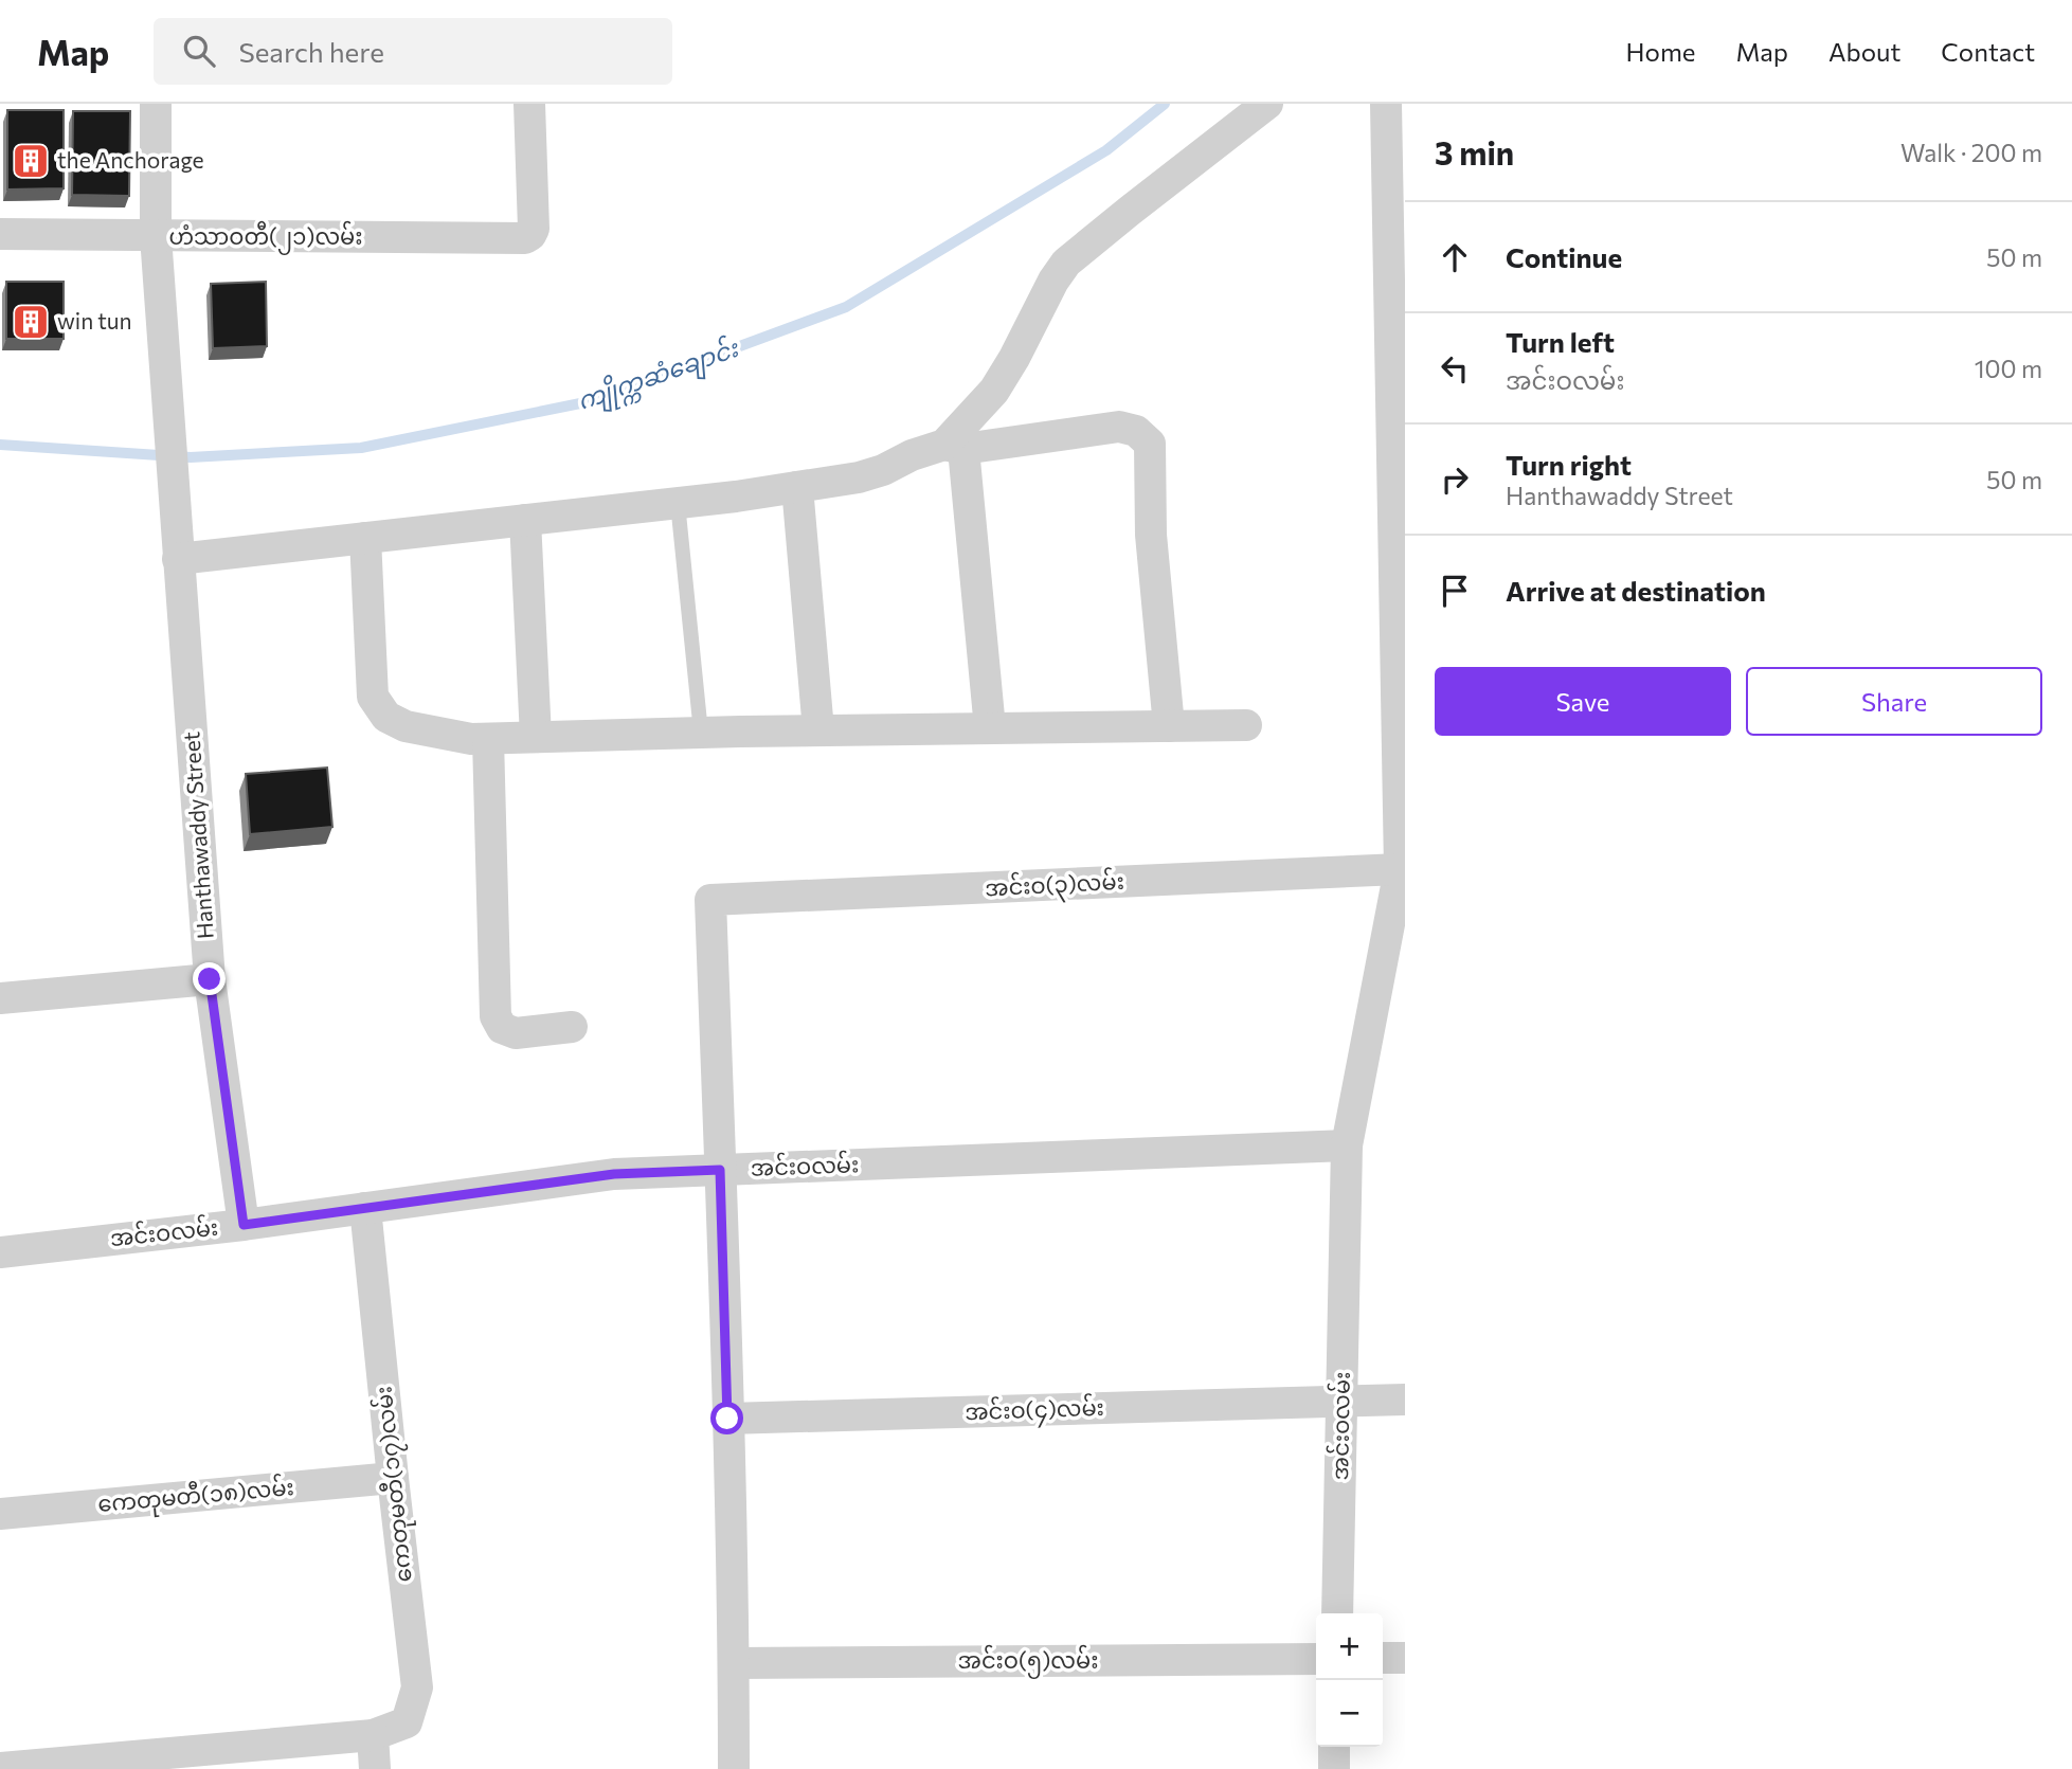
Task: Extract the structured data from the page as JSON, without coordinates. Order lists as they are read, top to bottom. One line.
{"streets":{"street":["ဟံသာဝတီ(၂၁)လမ်း","Hanthawaddy Street","အင်းဝ(၃)လမ်း","အင်းဝလမ်း","အင်းဝ(၄)လမ်း","ကေတုမတီ(၁၇)လမ်း","ကေတုမတီ(၁၈)လမ်း","အင်းဝ(၅)လမ်း"]},"crossings":[["ဟံသာဝတီ(၂၁)လမ်း","Hanthawaddy Street"],["Hanthawaddy Street","အင်းဝလမ်း"],["အင်းဝ(၃)လမ်း","အင်းဝလမ်း"],["အင်းဝလမ်း","အင်းဝ(၄)လမ်း"],["အင်းဝလမ်း","ကေတုမတီ(၁၇)လမ်း"],["ကေတုမတီ(၁၇)လမ်း","ကေတုမတီ(၁၈)လမ်း"]],"water":["ကျိုက္ကဆံချောင်း"],"places":{"building":["the Anchorage","win tun"]},"page":{"header":"Map","search":"Search here","nav":["Home","Map","About","Contact"],"heading":["3 min","Walk · 200 m"],"list":[["Continue","50 m"],["Turn left","အင်းဝလမ်း","100 m"],["Turn right","Hanthawaddy Street","50 m"],"Arrive at destination"],"buttons":["Save","Share"],"map_buttons":["+","−"]}}
